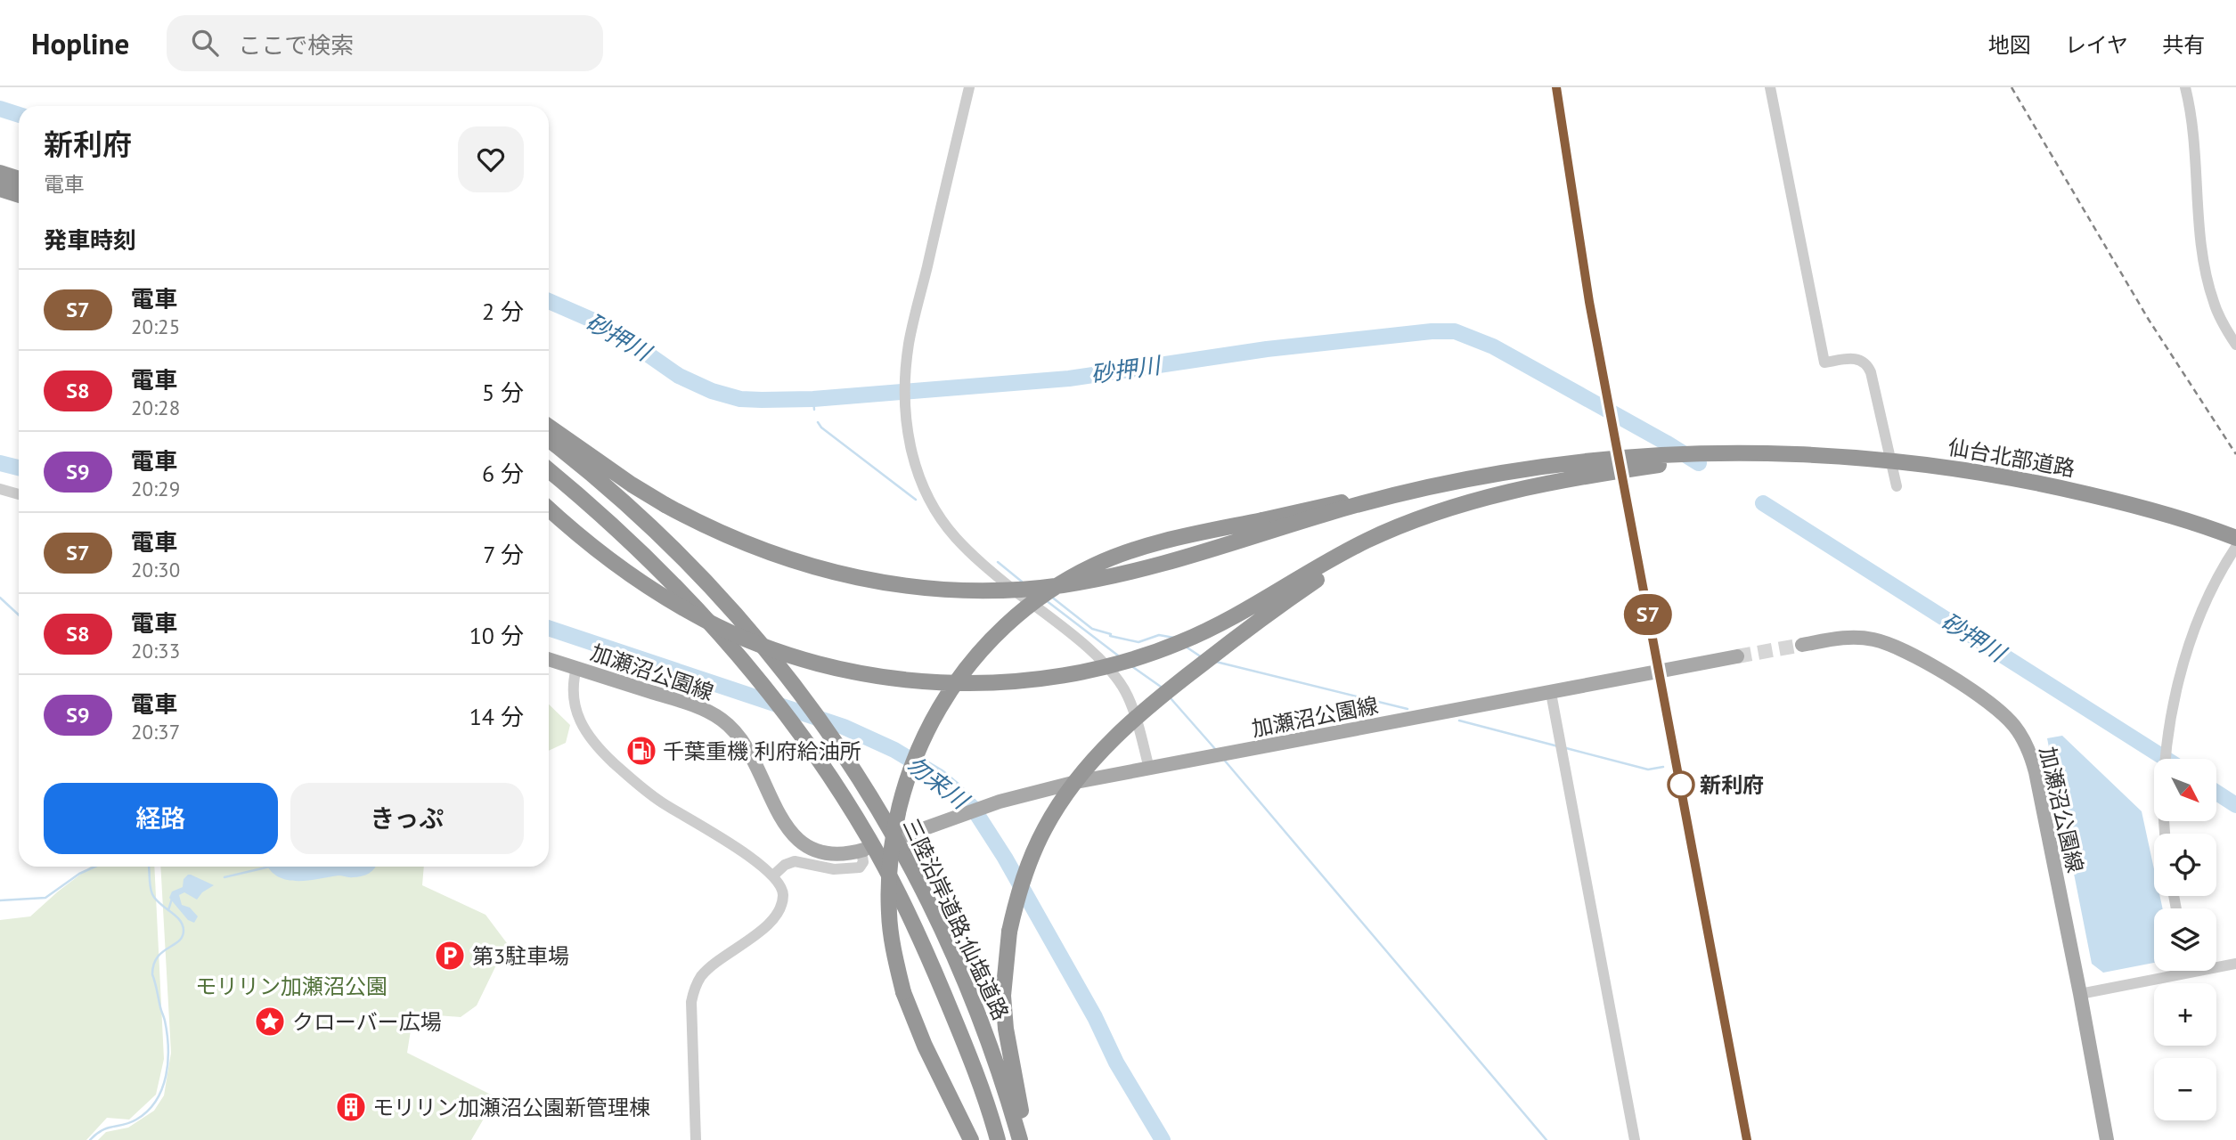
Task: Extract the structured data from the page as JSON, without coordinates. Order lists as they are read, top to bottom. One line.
{"streets":{"highway":["仙台北部道路","三陸沿岸道路;仙塩道路"],"main road":["加瀬沼公園線"]},"crossings":[["加瀬沼公園線","三陸沿岸道路;仙塩道路"]],"water":["砂押川","勿来川"],"parks":["モリリン加瀬沼公園"],"places":{"fuel station":["千葉重機 利府給油所"],"other":["新利府"],"parking":["第3駐車場"],"place":["クローバー広場"],"building":["モリリン加瀬沼公園新管理棟"]},"north":"bottom right","page":{"header":"Hopline","search":"ここで検索","nav":["地図","レイヤ","共有"],"on_map":"S7","heading":[["新利府","電車"],"発車時刻"],"list":[{"mark":"S7","name":"電車","note":"20:25","value":"2 分"},{"mark":"S8","name":"電車","note":"20:28","value":"5 分"},{"mark":"S9","name":"電車","note":"20:29","value":"6 分"},{"mark":"S7","name":"電車","note":"20:30","value":"7 分"},{"mark":"S8","name":"電車","note":"20:33","value":"10 分"},{"mark":"S9","name":"電車","note":"20:37","value":"14 分"}],"map_buttons":["+","−"],"buttons":["経路","きっぷ"]}}
